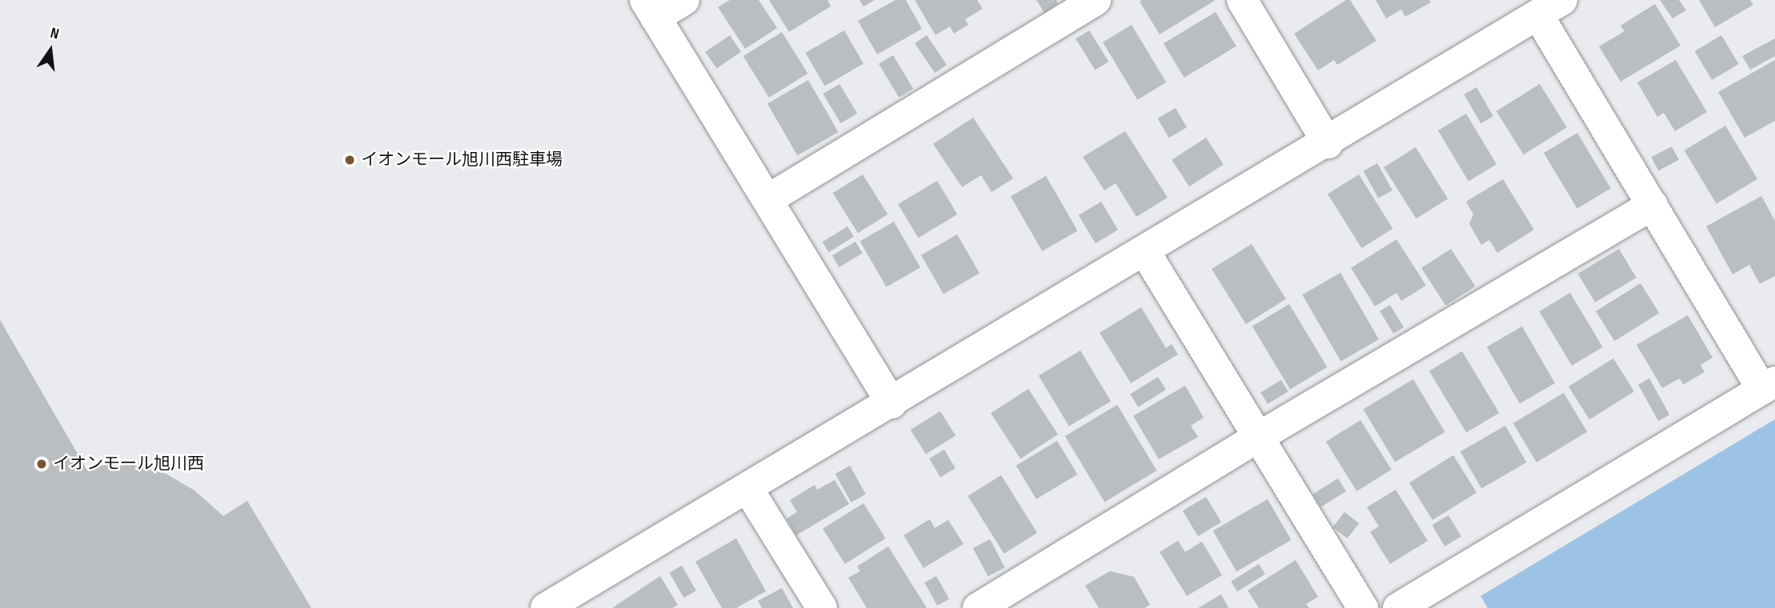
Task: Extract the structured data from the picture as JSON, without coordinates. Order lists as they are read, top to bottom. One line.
{"places":["イオンモール旭川西駐車場","イオンモール旭川西"],"north":"top"}
